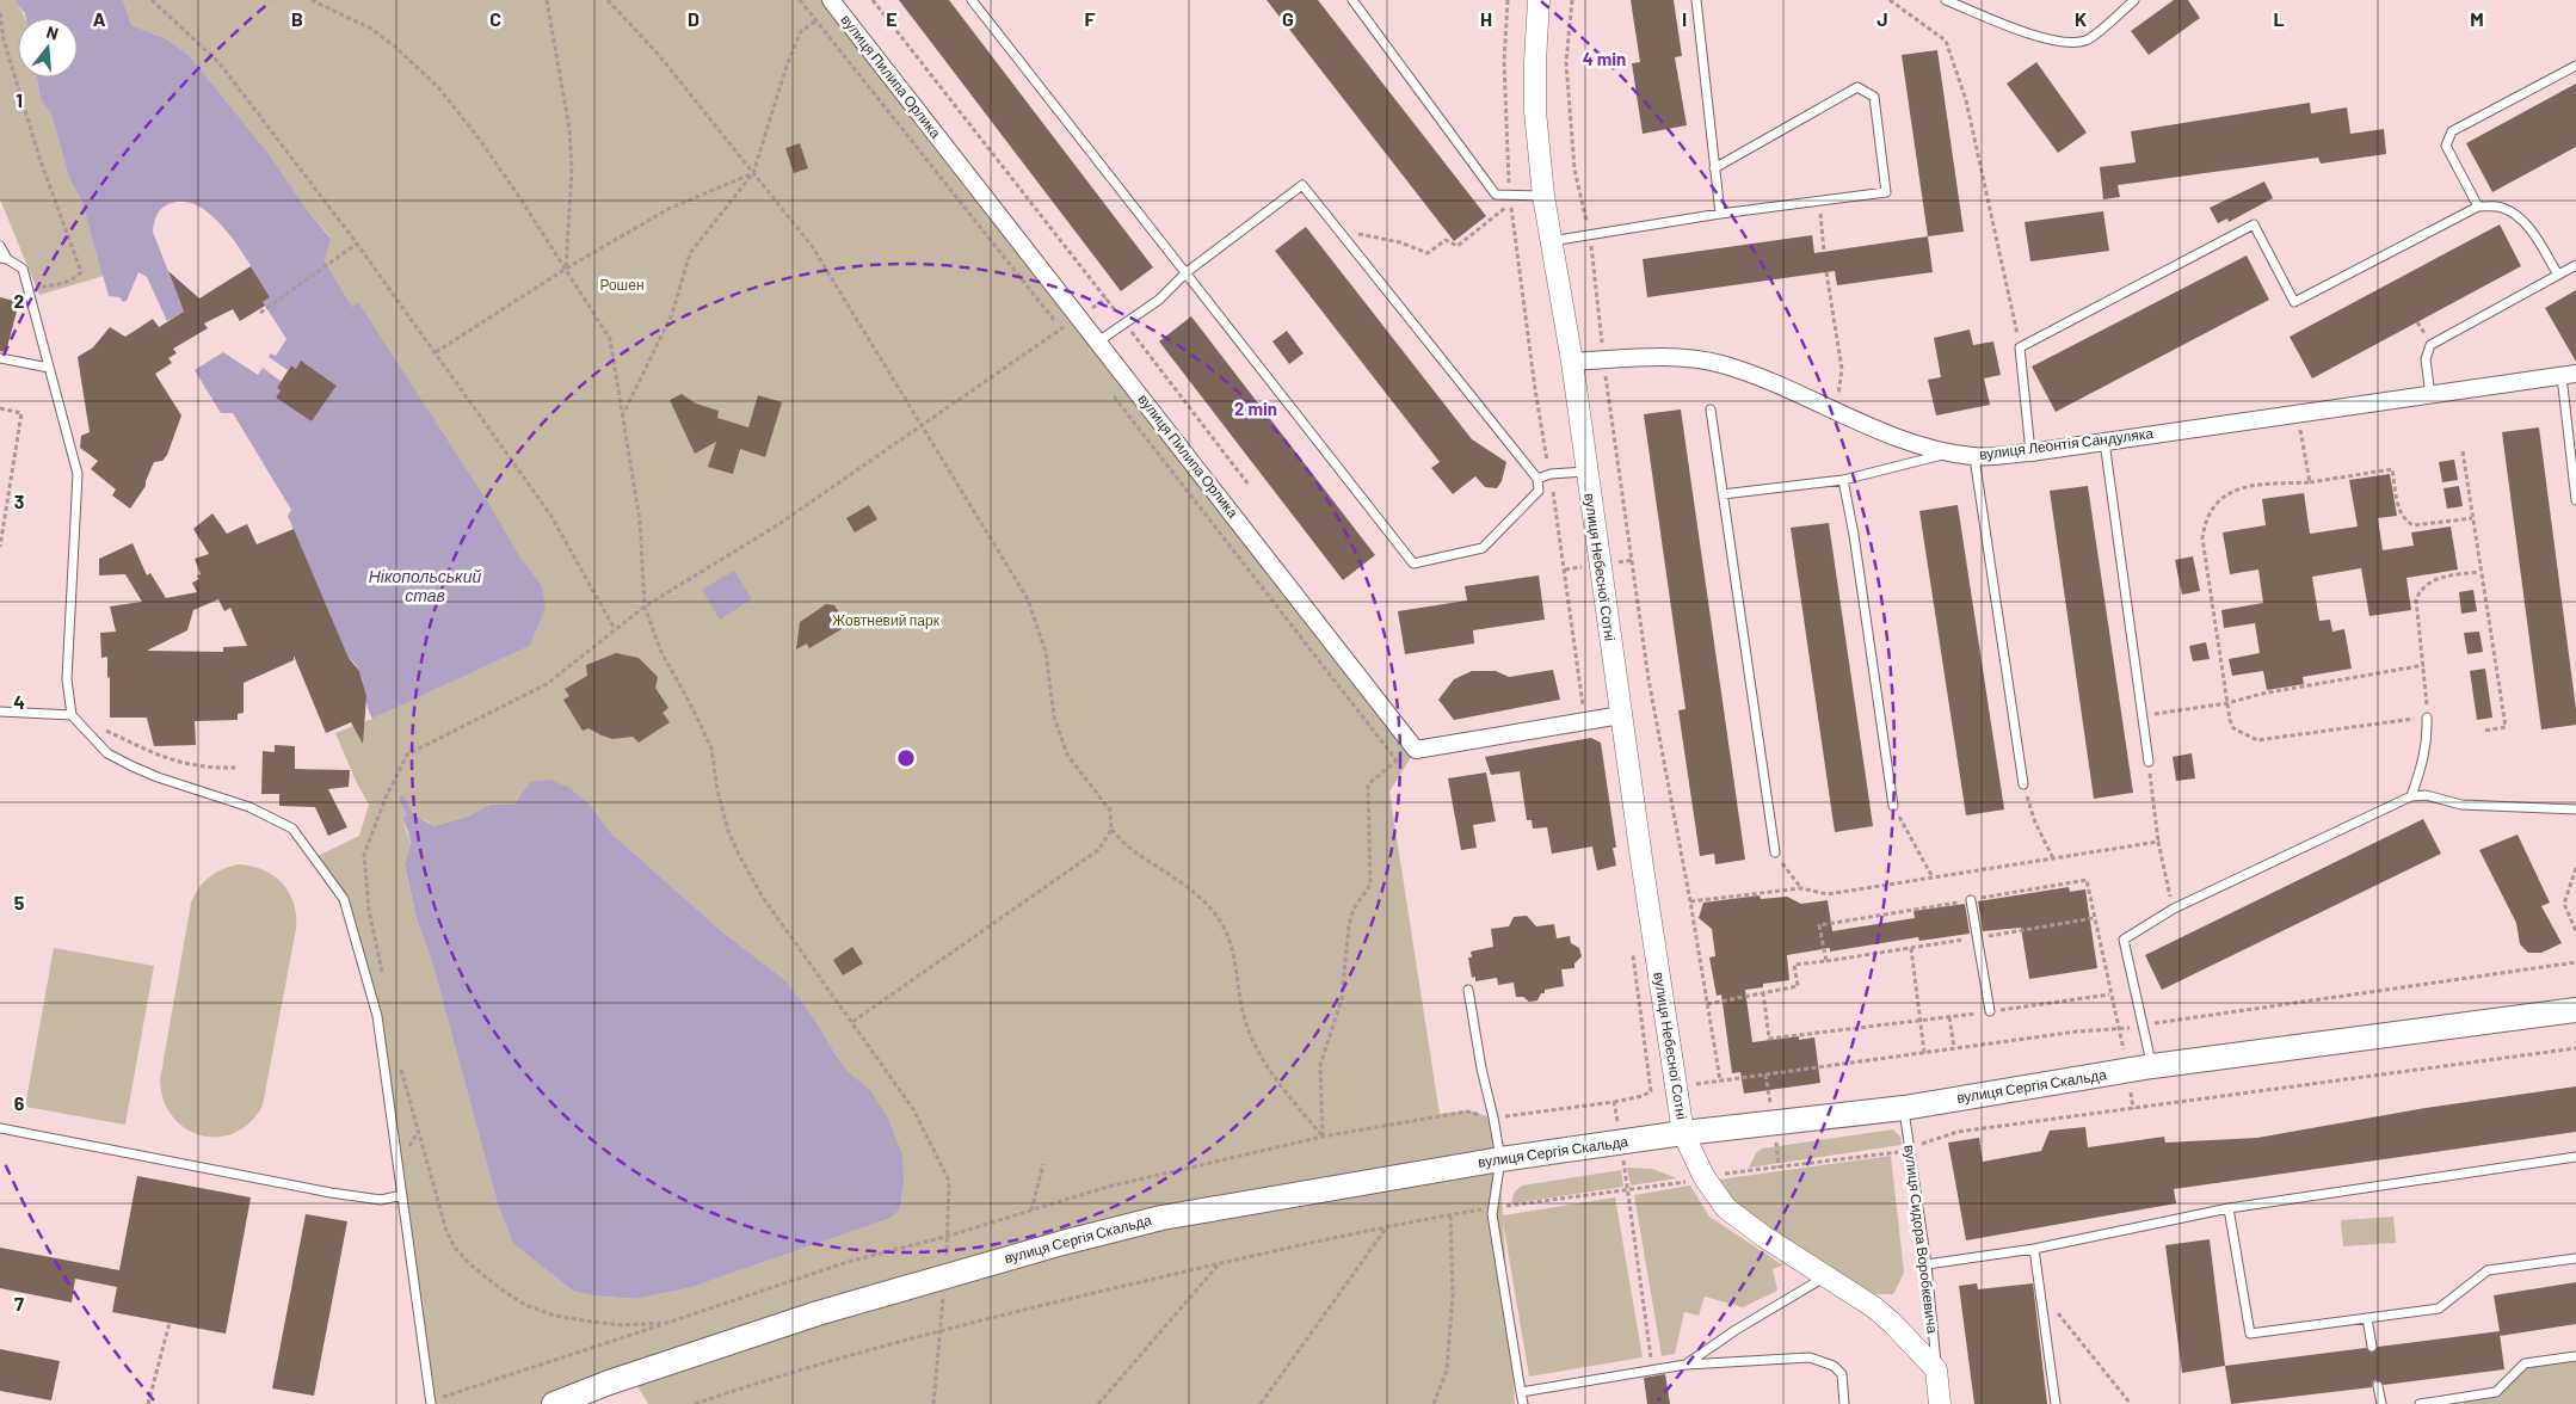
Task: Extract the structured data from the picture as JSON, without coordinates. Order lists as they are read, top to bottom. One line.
{"streets":{"main road":["вулиця Сергія Скальда"],"street":["вулиця Пилипа Орлика","вулиця Леонтія Сандуляка","вулиця Небесної Сотні","вулиця Сидора Воробкевича"]},"crossings":[["вулиця Леонтія Сандуляка","вулиця Небесної Сотні"],["вулиця Небесної Сотні","вулиця Сергія Скальда"],["вулиця Небесної Сотні","вулиця Сидора Воробкевича"],["вулиця Сергія Скальда","вулиця Сидора Воробкевича"]],"water":["Нікопольський став"],"parks":["Рошен","Жовтневий парк"],"north":"top","grid":{"columns":["A","B","C","D","E","F","G","H","I","J","K","L","M"],"rows":["1","2","3","4","5","6","7"]},"rings":["4 min","2 min"]}
